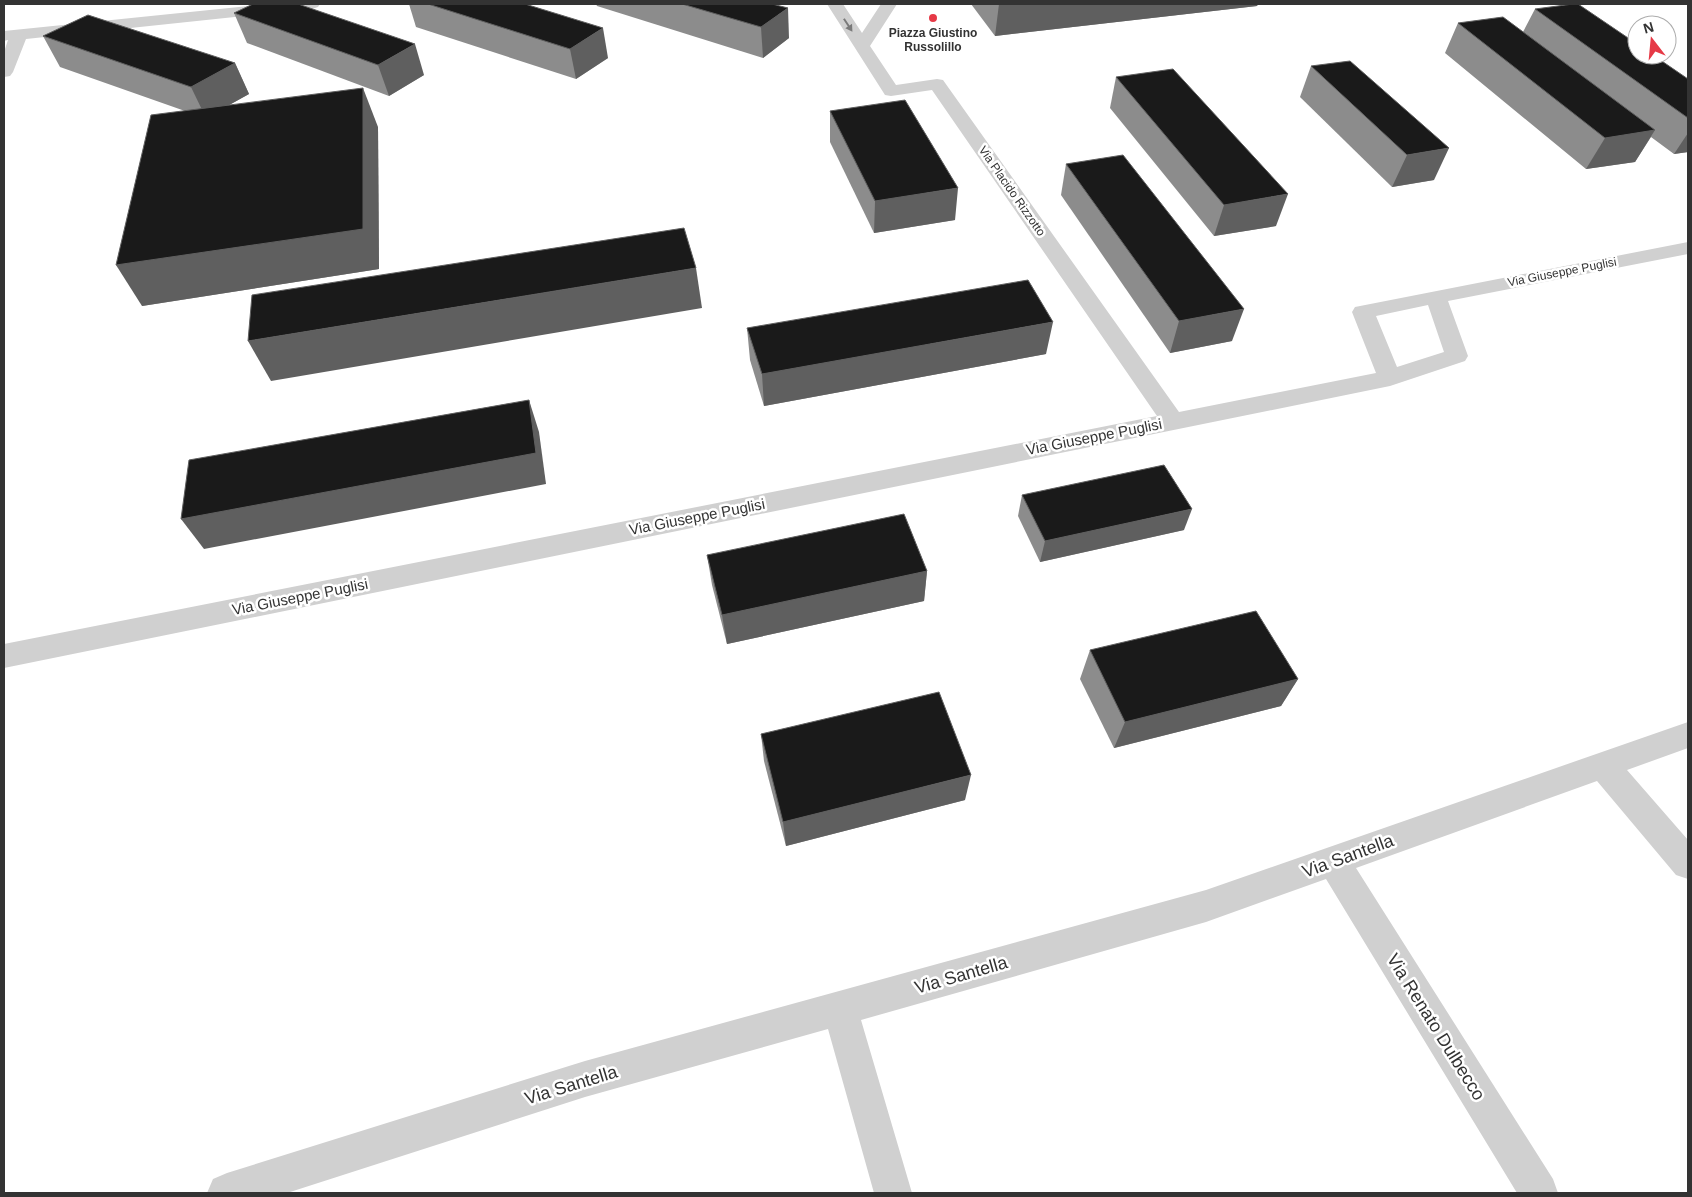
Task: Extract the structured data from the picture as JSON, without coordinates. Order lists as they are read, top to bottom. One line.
{"streets":{"street":["Via Placido Rizzotto","Via Giuseppe Puglisi","Via Santella","Via Renato Dulbecco"]},"crossings":[["Via Placido Rizzotto","Via Giuseppe Puglisi"],["Via Santella","Via Renato Dulbecco"]],"places":["Piazza Giustino Russolillo"],"north":"top"}
